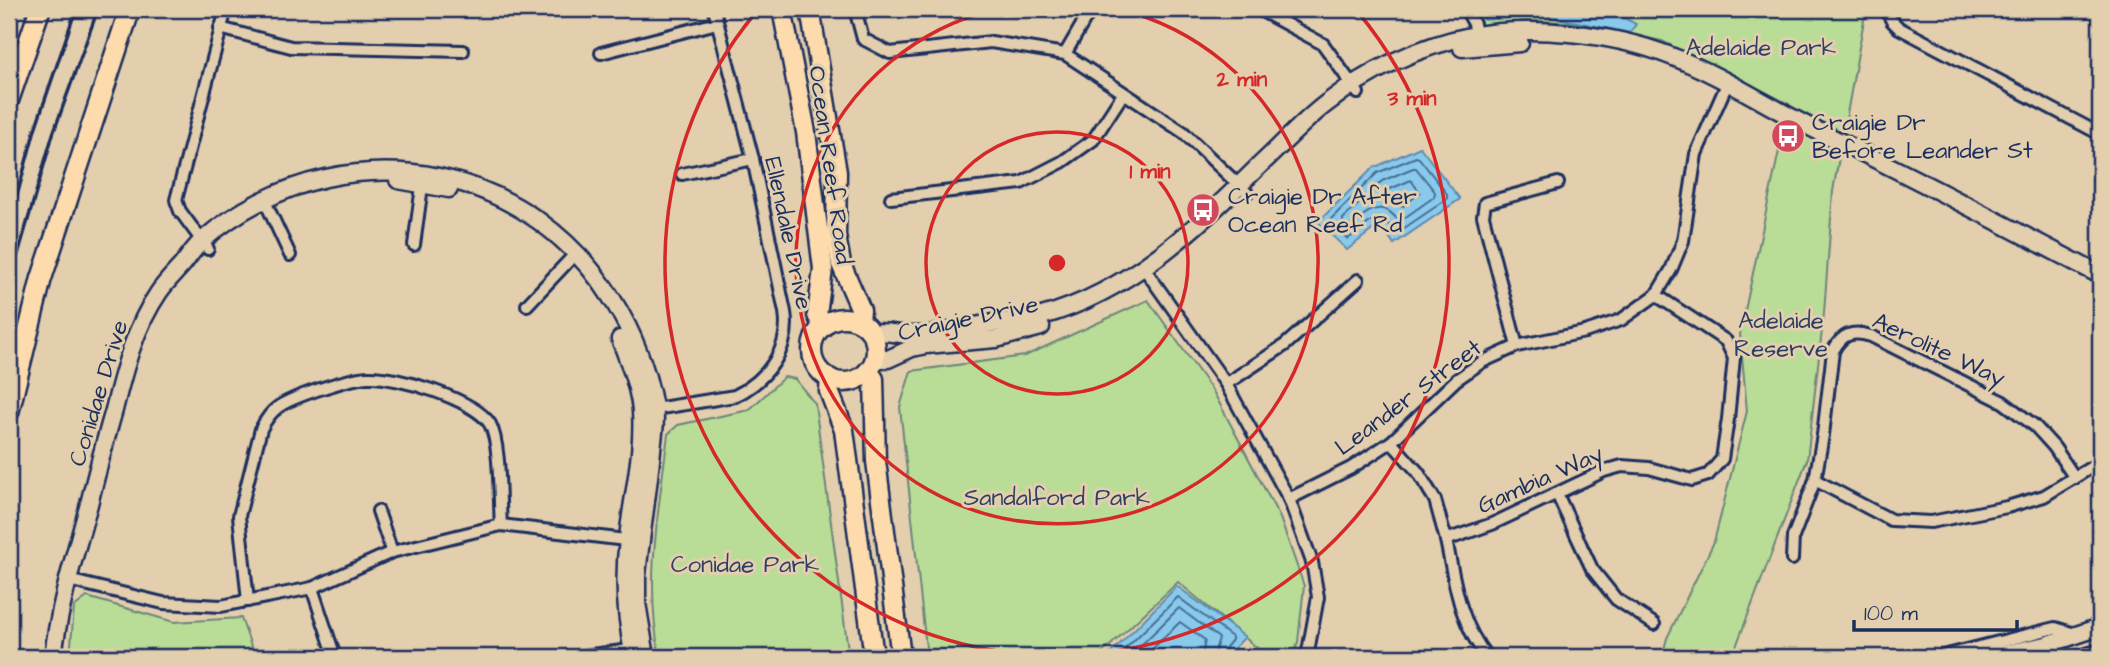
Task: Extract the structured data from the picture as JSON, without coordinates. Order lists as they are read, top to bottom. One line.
{"streets":{"main road":["Ocean Reef Road","Craigie Drive","Conidae Drive"],"street":["Ellendale Drive","Aerolite Way","Leander Street","Gambia Way"]},"crossings":[["Ocean Reef Road","Craigie Drive"],["Ellendale Drive","Conidae Drive"],["Craigie Drive","Leander Street"],["Leander Street","Gambia Way"]],"parks":["Adelaide Park","Adelaide Reserve","Sandalford Park","Conidae Park"],"places":{"bus stop":["Craigie Dr Before Leander St","Craigie Dr After Ocean Reef Rd"]},"scale_bar":"100 m","rings":["2 min","3 min","1 min"]}
